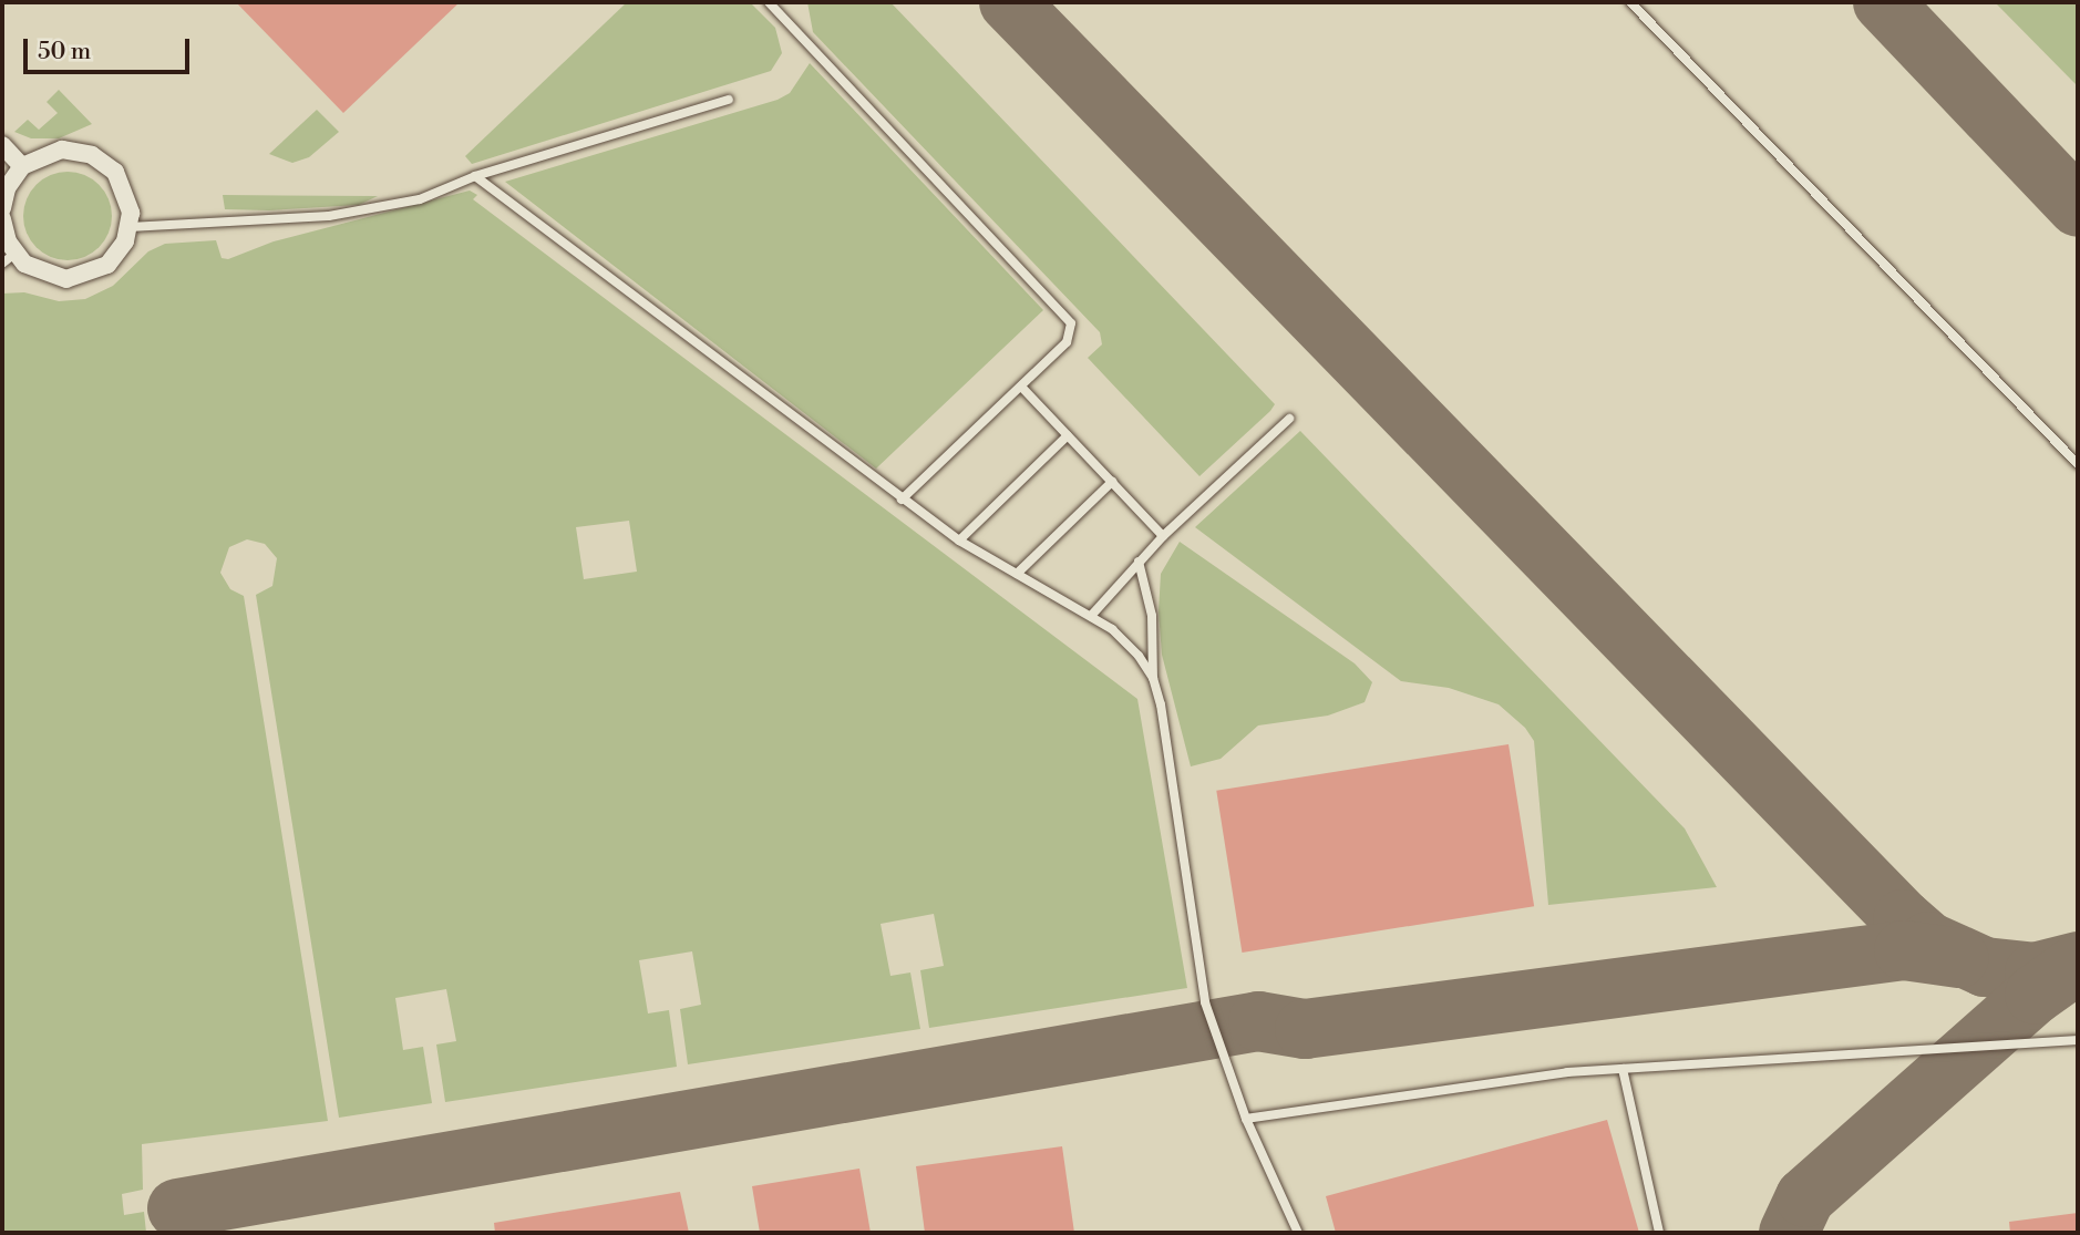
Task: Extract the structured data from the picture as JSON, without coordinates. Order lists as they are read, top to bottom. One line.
{"scale_bar":"50 m"}
